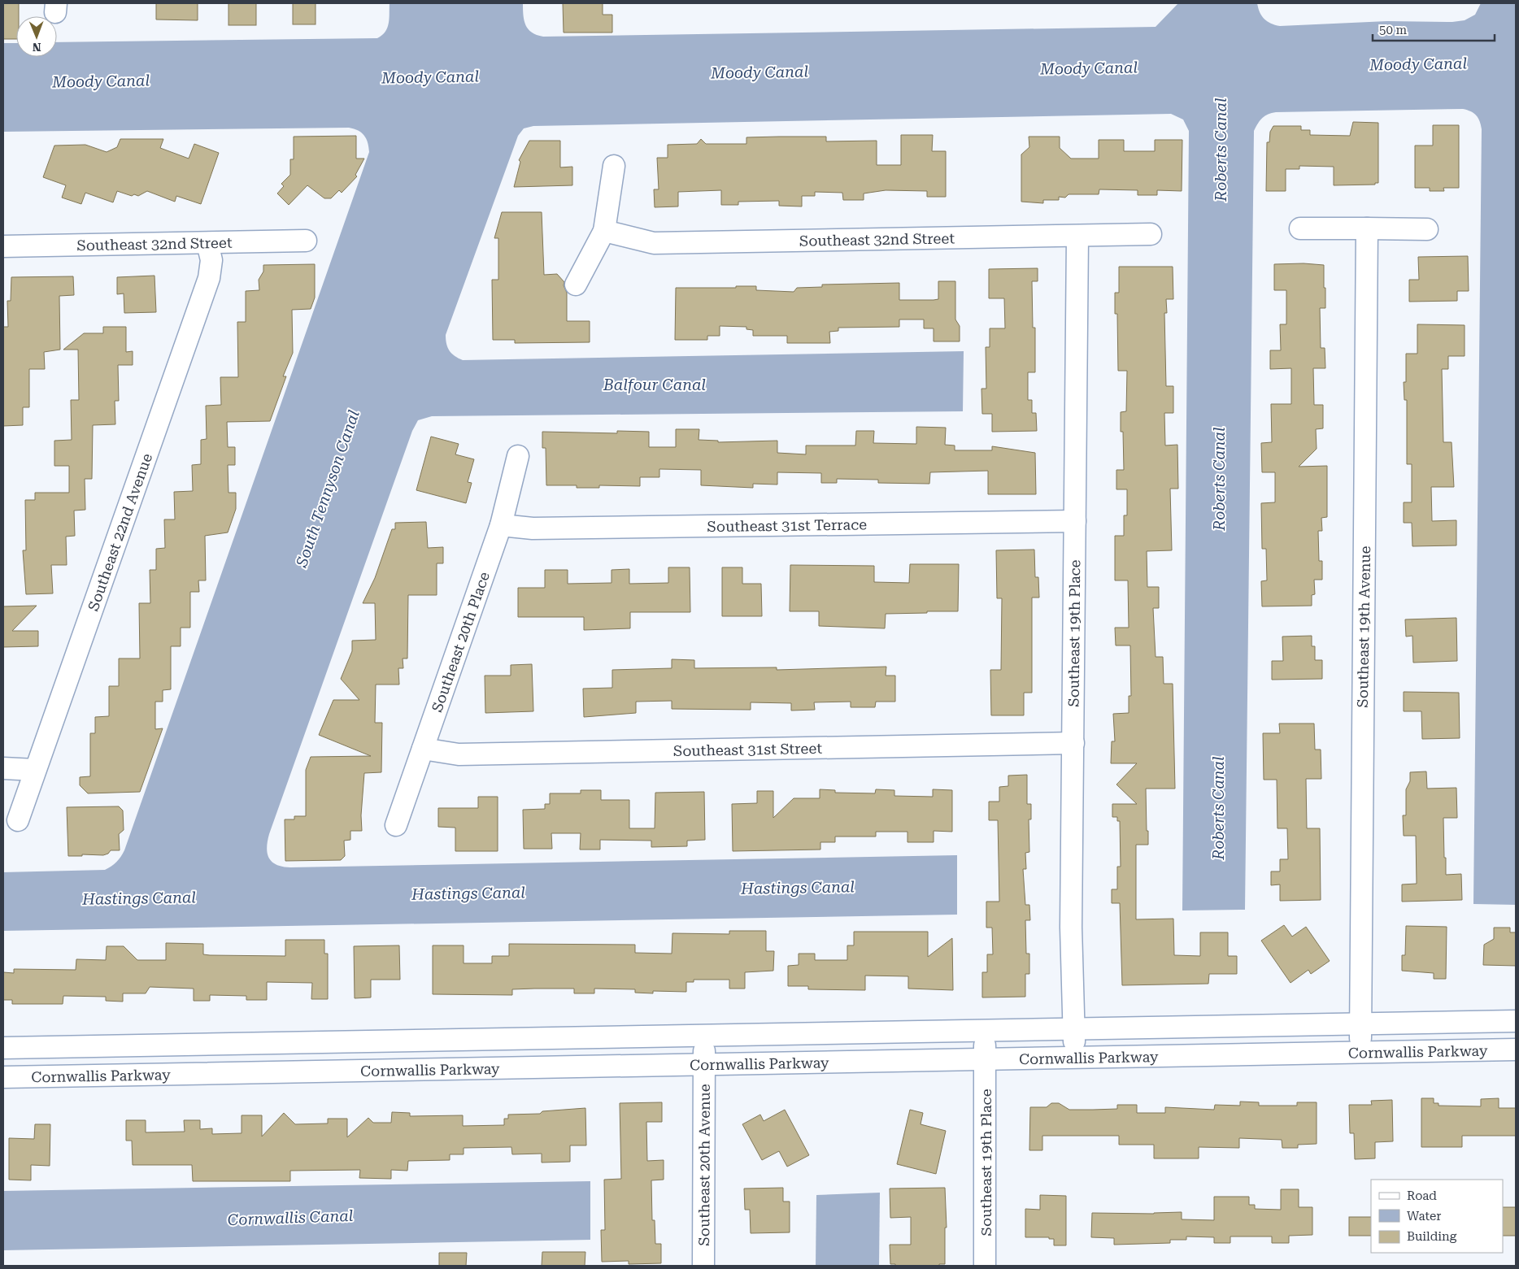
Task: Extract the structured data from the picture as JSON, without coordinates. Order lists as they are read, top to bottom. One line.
{"streets":{"street":["Southeast 32nd Street","Southeast 31st Terrace","Southeast 22nd Avenue","Southeast 19th Avenue","Southeast 19th Place","Southeast 20th Place","Southeast 31st Street","Cornwallis Parkway","Southeast 20th Avenue"]},"crossings":[["Southeast 32nd Street","Southeast 22nd Avenue"],["Southeast 32nd Street","Southeast 19th Place"],["Southeast 31st Terrace","Southeast 19th Place"],["Southeast 31st Terrace","Southeast 20th Place"],["Southeast 19th Avenue","Cornwallis Parkway"],["Southeast 19th Place","Southeast 31st Street"],["Southeast 19th Place","Cornwallis Parkway"],["Southeast 20th Place","Southeast 31st Street"],["Cornwallis Parkway","Southeast 20th Avenue"]],"water":["Moody Canal","Roberts Canal","Balfour Canal","South Tennyson Canal","Hastings Canal","Cornwallis Canal"],"legend":["Road","Water","Building"],"scale_bar":"50 m","north":"bottom"}
